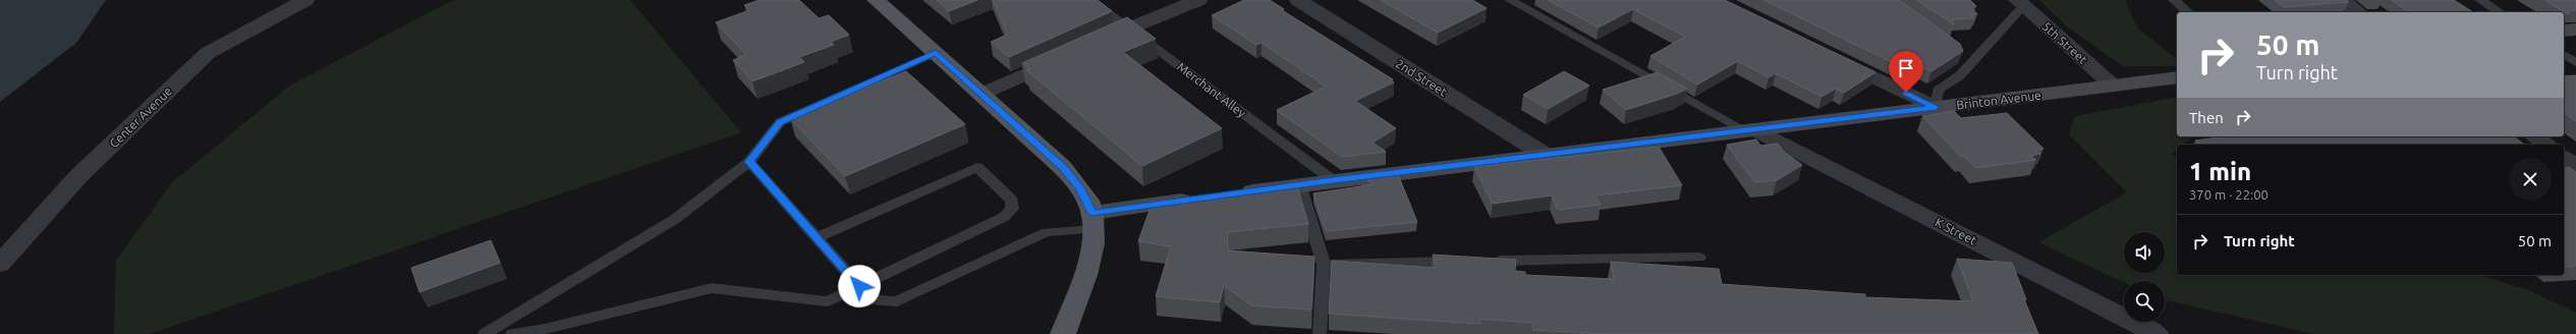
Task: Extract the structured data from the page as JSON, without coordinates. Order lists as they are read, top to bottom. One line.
{"streets":{"street":["5th Street","2nd Street","Brinton Avenue","Center Avenue","K Street"],"lane":["Merchant Alley"]},"crossings":[["5th Street","Brinton Avenue"],["2nd Street","Brinton Avenue"],["Merchant Alley","Brinton Avenue"],["Brinton Avenue","K Street"]],"page":{"turn":["50 m","Turn right"],"then":"Then","heading":["1 min","370 m · 22:00"],"list":[{"name":"Turn right","value":"50 m"}]}}
